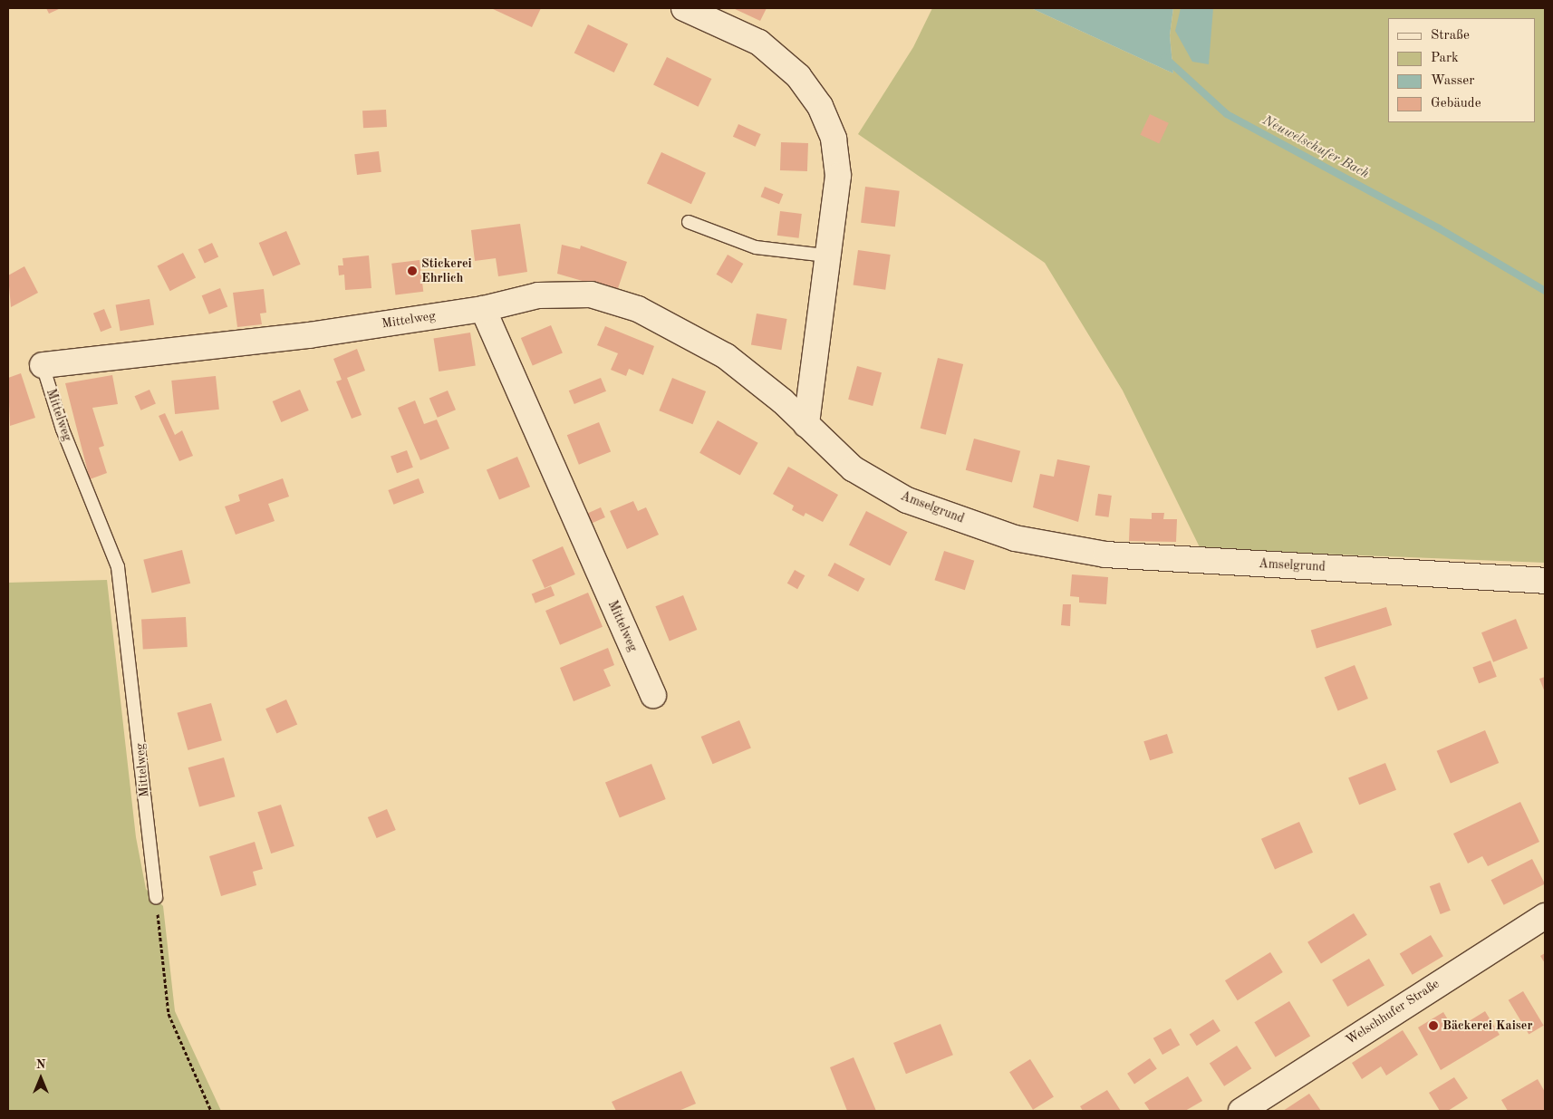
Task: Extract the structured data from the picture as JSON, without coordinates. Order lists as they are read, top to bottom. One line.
{"streets":{"street":["Mittelweg","Amselgrund","Welschhufer Straße"]},"crossings":[["Mittelweg","Amselgrund"]],"water":["Neuwelschufer Bach"],"places":["Stickerei Ehrlich","Bäckerei Kaiser"],"legend":["Straße","Park","Wasser","Gebäude"],"north":"top"}
